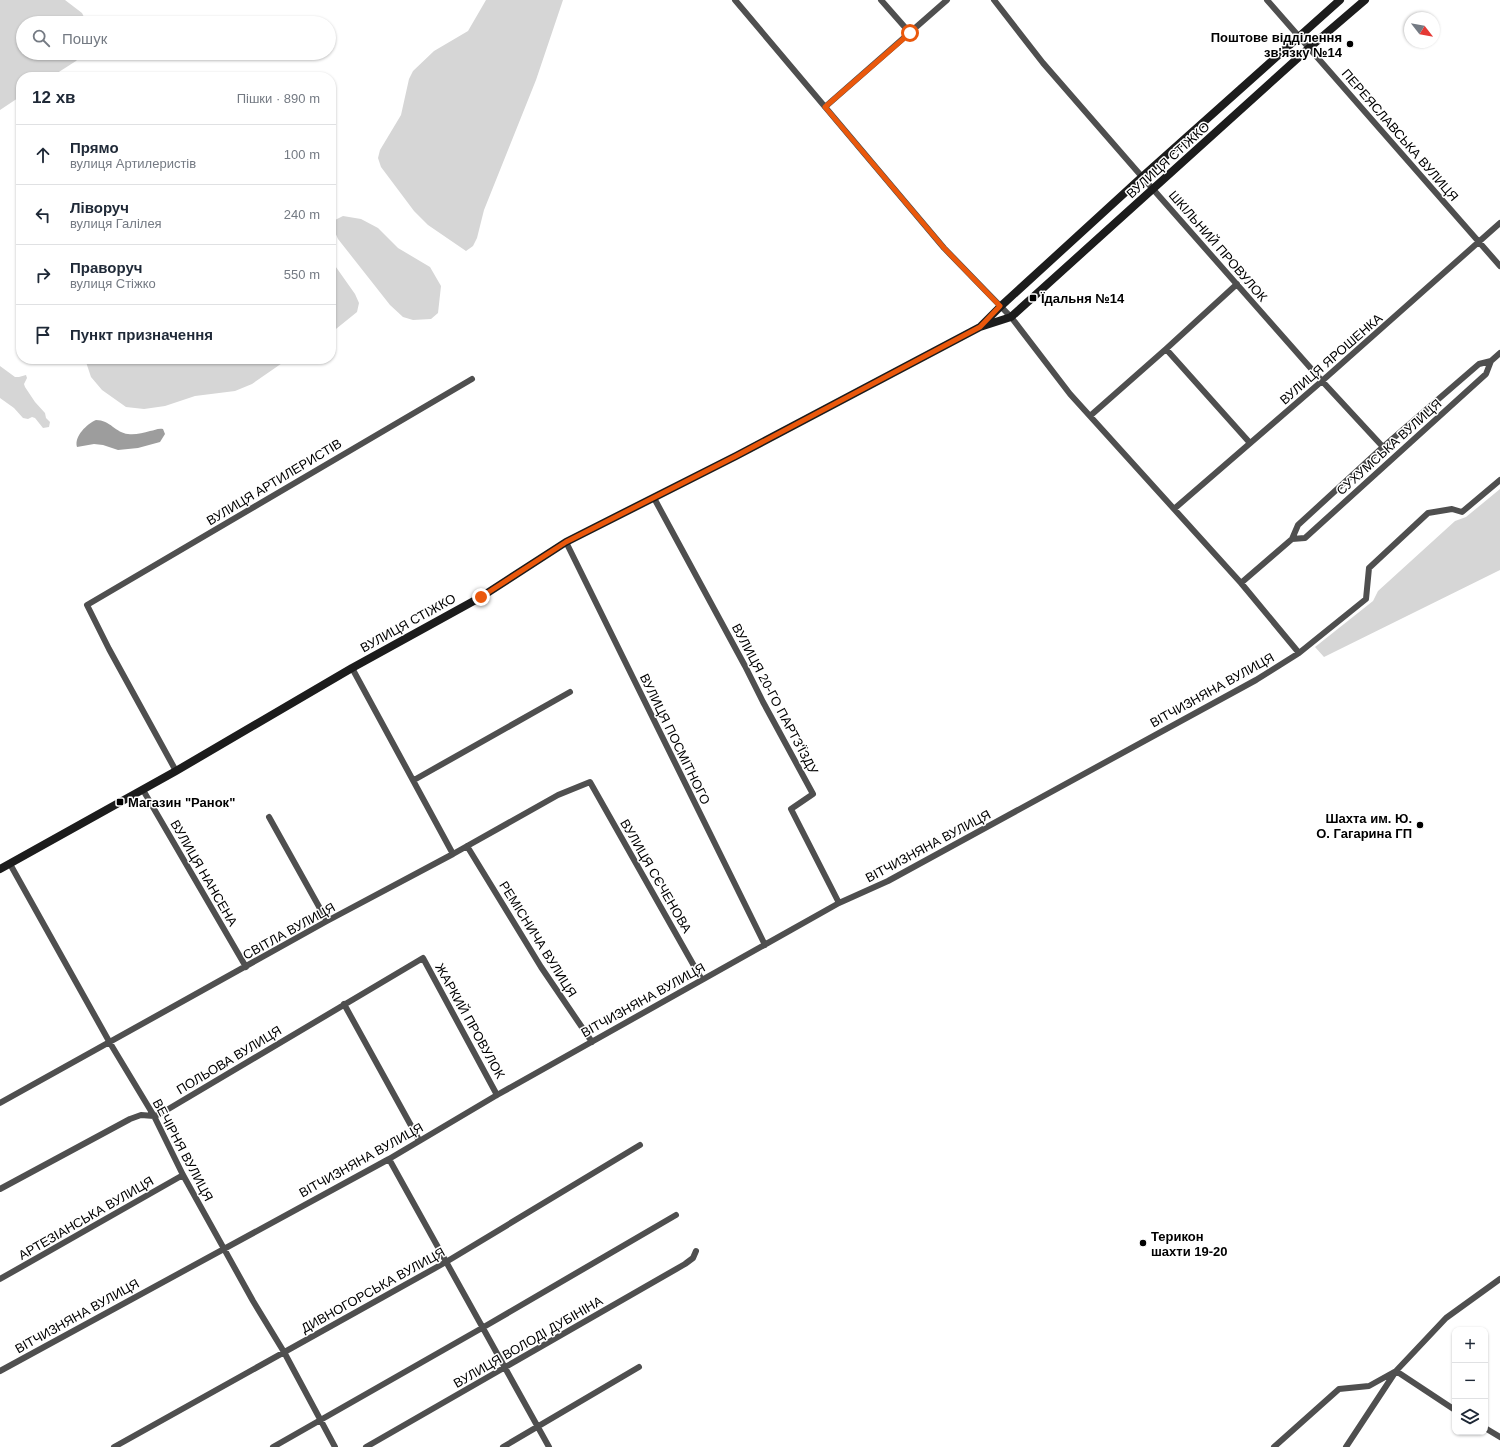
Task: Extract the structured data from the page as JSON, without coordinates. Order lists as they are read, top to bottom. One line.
{"streets":{"street":["ПЕРЕЯСЛАВСЬКА ВУЛИЦЯ","ВУЛИЦЯ СТІЖКО","ШКІЛЬНИЙ ПРОВУЛОК","ВУЛИЦЯ ЯРОШЕНКА","СУХУМСЬКА ВУЛИЦЯ","ВУЛИЦЯ АРТИЛЕРИСТІВ","ВІТЧИЗНЯНА ВУЛИЦЯ","ВУЛИЦЯ 20-ГО ПАРТЗ'ЇЗДУ","ВУЛИЦЯ ПОСМІТНОГО","ВУЛИЦЯ НАНСЕНА","ВУЛИЦЯ СЄЧЕНОВА","СВІТЛА ВУЛИЦЯ","РЕМІСНИЧА ВУЛИЦЯ","ЖАРКИЙ ПРОВУЛОК","ПОЛЬОВА ВУЛИЦЯ","ВЕЧІРНЯ ВУЛИЦЯ","АРТЕЗІАНСЬКА ВУЛИЦЯ","ДИВНОГОРСЬКА ВУЛИЦЯ","ВУЛИЦЯ ВОЛОДІ ДУБІНІНА"]},"crossings":[["ПЕРЕЯСЛАВСЬКА ВУЛИЦЯ","ВУЛИЦЯ СТІЖКО"],["ПЕРЕЯСЛАВСЬКА ВУЛИЦЯ","ВУЛИЦЯ ЯРОШЕНКА"],["ВУЛИЦЯ СТІЖКО","ШКІЛЬНИЙ ПРОВУЛОК"],["ВУЛИЦЯ СТІЖКО","ВУЛИЦЯ АРТИЛЕРИСТІВ"],["ВУЛИЦЯ СТІЖКО","ВУЛИЦЯ 20-ГО ПАРТЗ'ЇЗДУ"],["ВУЛИЦЯ СТІЖКО","ВУЛИЦЯ ПОСМІТНОГО"],["ВУЛИЦЯ СТІЖКО","ВУЛИЦЯ НАНСЕНА"],["ВУЛИЦЯ СТІЖКО","ВЕЧІРНЯ ВУЛИЦЯ"],["ШКІЛЬНИЙ ПРОВУЛОК","ВУЛИЦЯ ЯРОШЕНКА"],["ШКІЛЬНИЙ ПРОВУЛОК","СУХУМСЬКА ВУЛИЦЯ"],["ВІТЧИЗНЯНА ВУЛИЦЯ","ВУЛИЦЯ 20-ГО ПАРТЗ'ЇЗДУ"],["ВІТЧИЗНЯНА ВУЛИЦЯ","ВУЛИЦЯ ПОСМІТНОГО"],["ВІТЧИЗНЯНА ВУЛИЦЯ","ВУЛИЦЯ СЄЧЕНОВА"],["ВІТЧИЗНЯНА ВУЛИЦЯ","РЕМІСНИЧА ВУЛИЦЯ"],["ВІТЧИЗНЯНА ВУЛИЦЯ","ЖАРКИЙ ПРОВУЛОК"],["ВІТЧИЗНЯНА ВУЛИЦЯ","ВЕЧІРНЯ ВУЛИЦЯ"],["ВУЛИЦЯ НАНСЕНА","СВІТЛА ВУЛИЦЯ"],["ВУЛИЦЯ СЄЧЕНОВА","СВІТЛА ВУЛИЦЯ"],["СВІТЛА ВУЛИЦЯ","РЕМІСНИЧА ВУЛИЦЯ"],["СВІТЛА ВУЛИЦЯ","ВЕЧІРНЯ ВУЛИЦЯ"],["ЖАРКИЙ ПРОВУЛОК","ПОЛЬОВА ВУЛИЦЯ"],["ПОЛЬОВА ВУЛИЦЯ","ВЕЧІРНЯ ВУЛИЦЯ"],["ВЕЧІРНЯ ВУЛИЦЯ","АРТЕЗІАНСЬКА ВУЛИЦЯ"],["ВЕЧІРНЯ ВУЛИЦЯ","ДИВНОГОРСЬКА ВУЛИЦЯ"]],"places":{"other":["Поштове відділення зв'язку №14","Шахта им. Ю. О. Гагарина ГП","Терикон шахти 19-20"],"transit":["Їдальня №14","Магазин \"Ранок\""]},"north":"bottom right","page":{"search":"Пошук","heading":["12 хв","Пішки · 890 m"],"list":[["Прямо","вулиця Артилеристів","100 m"],["Ліворуч","вулиця Галілея","240 m"],["Праворуч","вулиця Стіжко","550 m"],"Пункт призначення"],"map_buttons":["+","−"]}}
